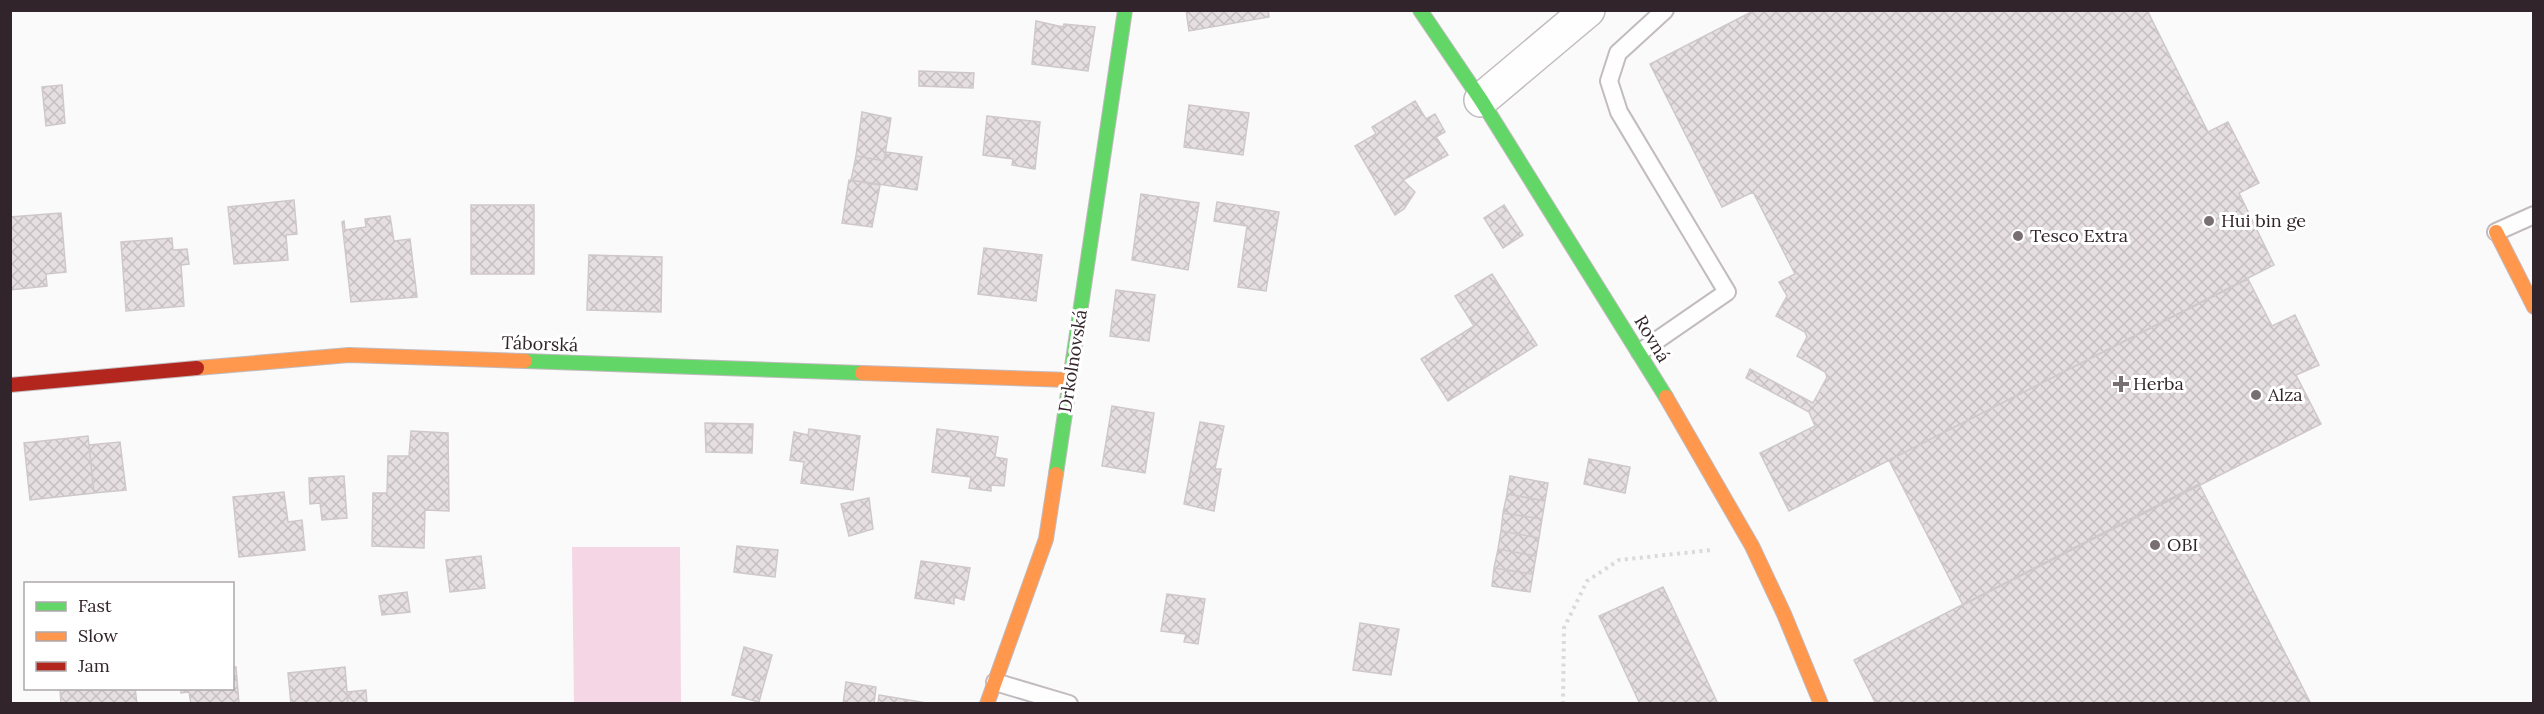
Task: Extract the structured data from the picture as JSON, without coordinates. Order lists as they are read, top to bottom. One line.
{"streets":{"street":["Rovná","Táborská","Drkolnovská"]},"crossings":[["Táborská","Drkolnovská"]],"places":{"other":["Hui bin ge","Tesco Extra","Alza","OBI"],"health":["Herba"]},"legend":["Fast","Slow","Jam"]}
